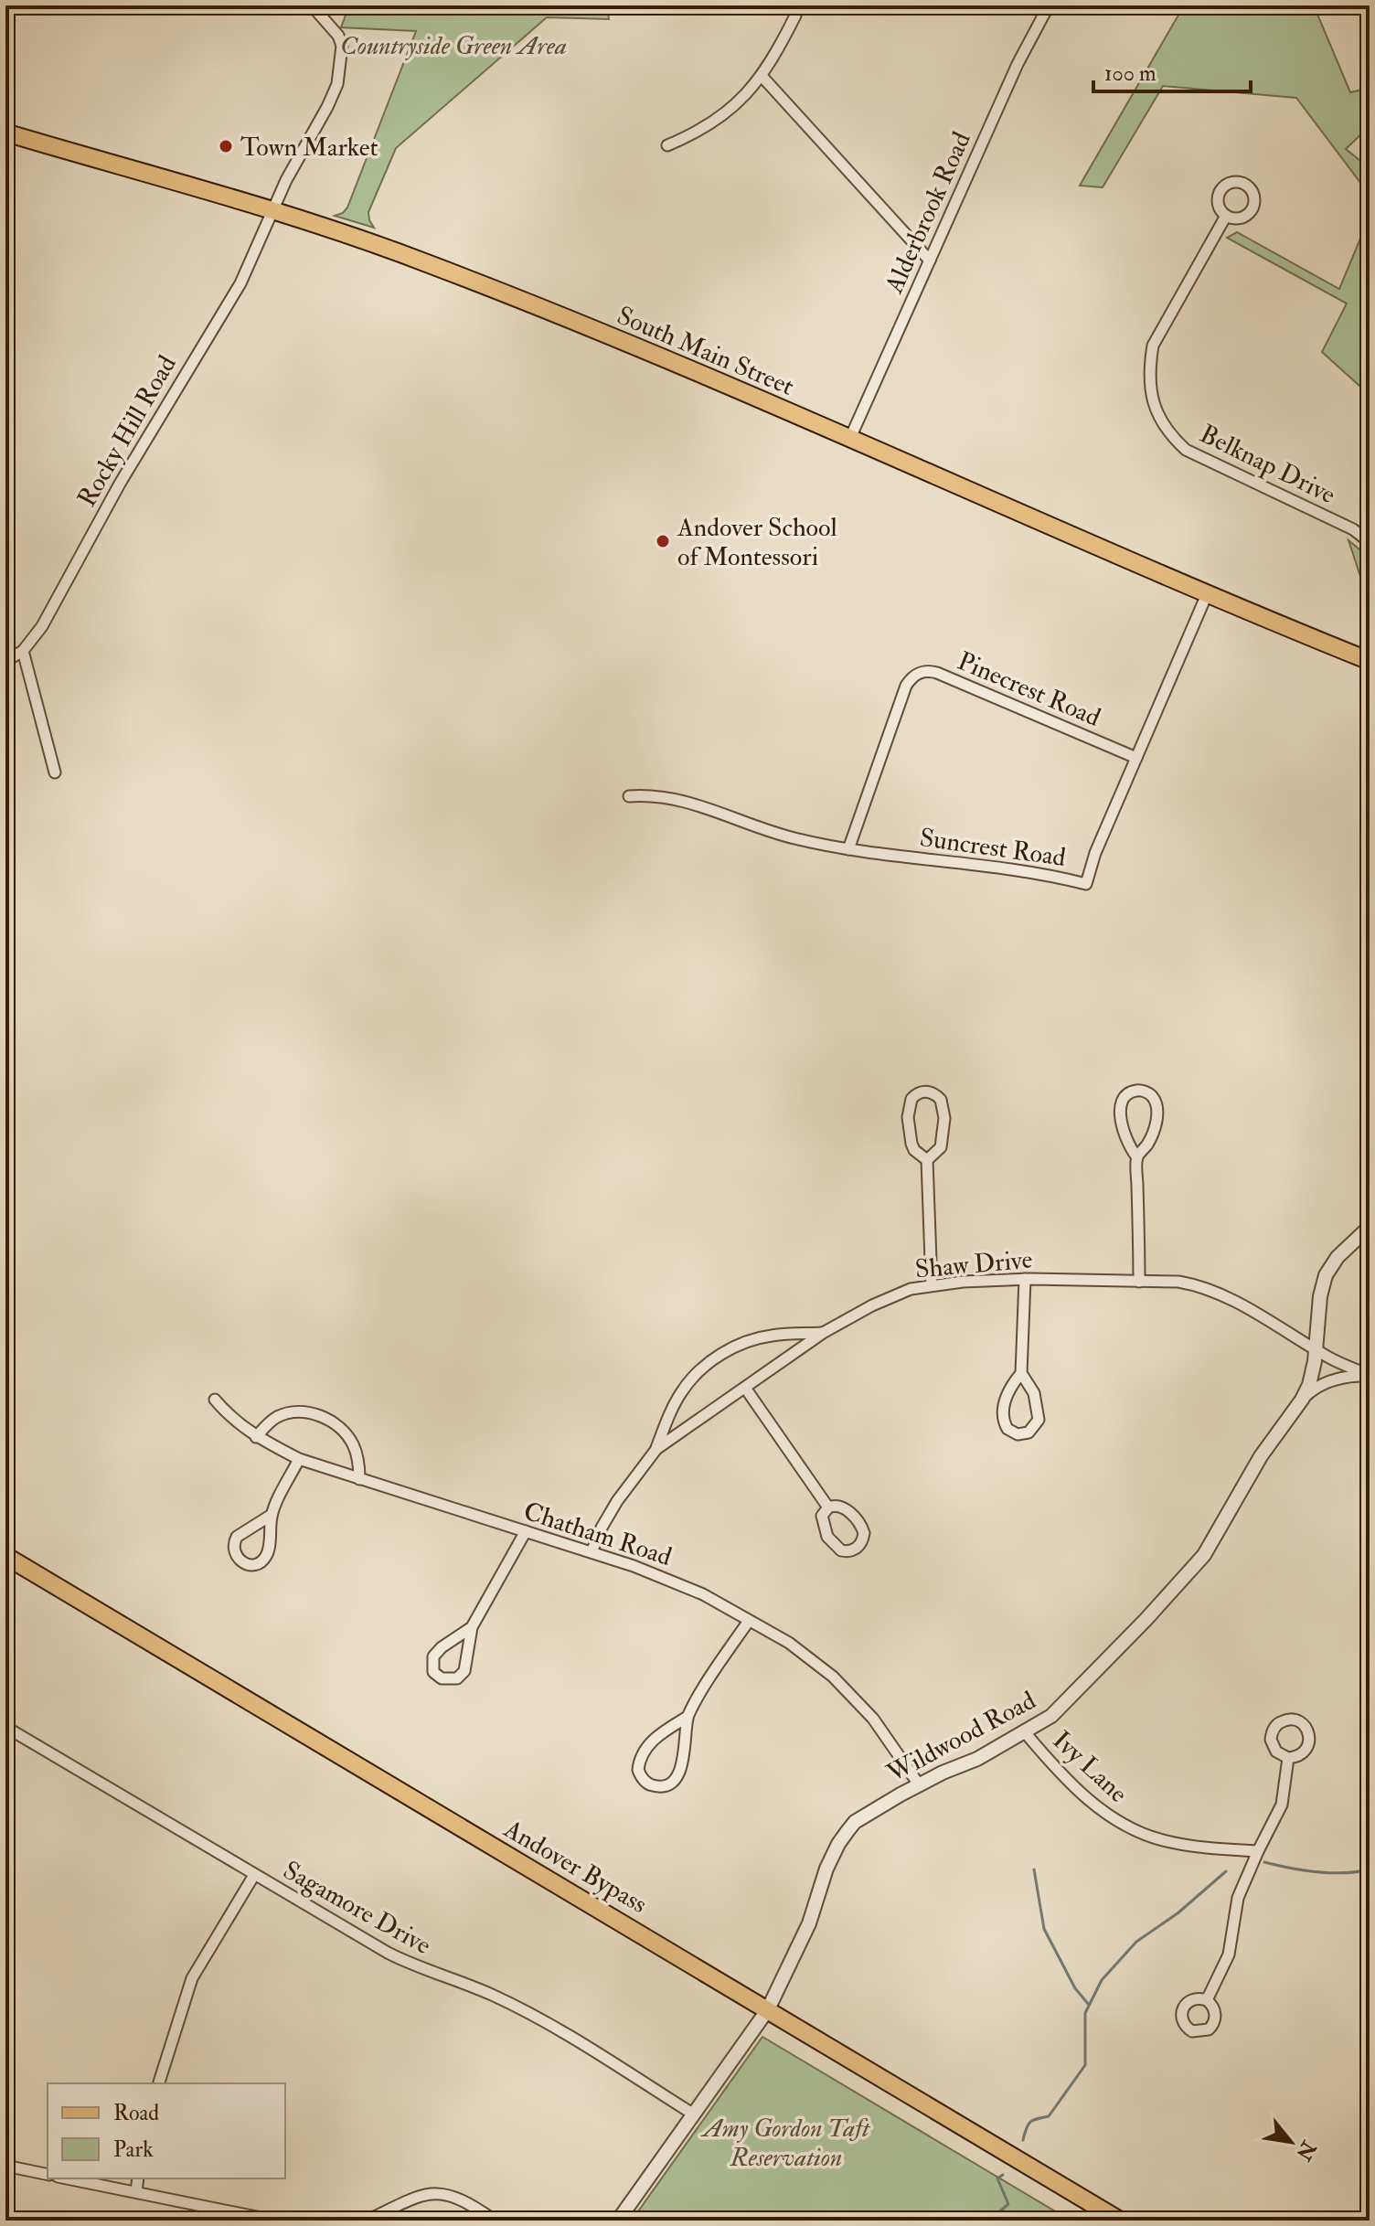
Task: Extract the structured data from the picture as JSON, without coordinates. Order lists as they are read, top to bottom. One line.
{"streets":{"main road":["South Main Street","Andover Bypass"],"street":["Alderbrook Road","Rocky Hill Road","Belknap Drive","Pinecrest Road","Suncrest Road","Shaw Drive","Chatham Road","Wildwood Road","Ivy Lane","Sagamore Drive"]},"crossings":[["Alderbrook Road","South Main Street"],["South Main Street","Rocky Hill Road"],["South Main Street","Suncrest Road"],["Pinecrest Road","Suncrest Road"],["Shaw Drive","Chatham Road"],["Shaw Drive","Wildwood Road"],["Chatham Road","Wildwood Road"],["Wildwood Road","Ivy Lane"],["Wildwood Road","Andover Bypass"],["Wildwood Road","Sagamore Drive"]],"parks":["Countryside Green Area","Amy Gordon Taft Reservation"],"places":["Town Market","Andover School of Montessori"],"legend":["Road","Park"],"scale_bar":"100 m","north":"bottom right"}
